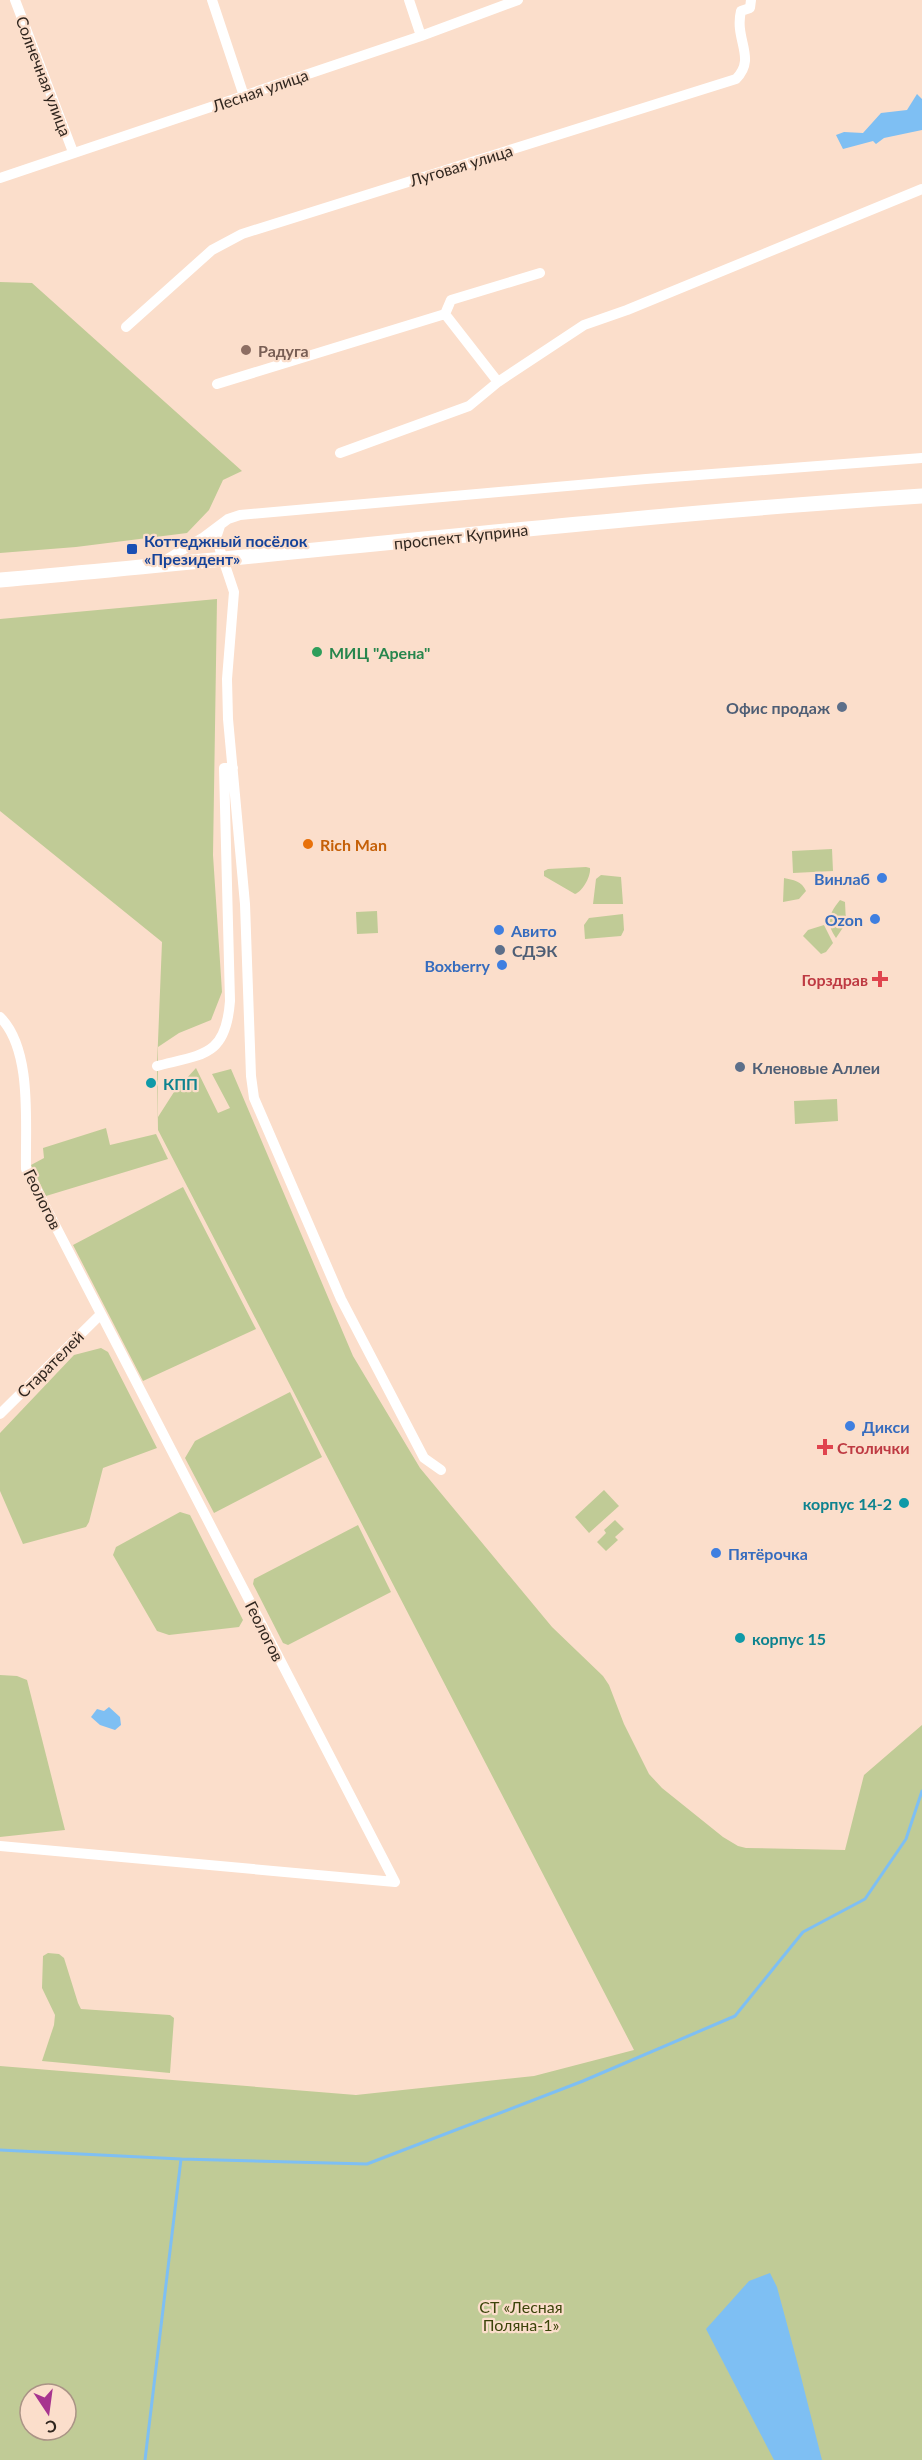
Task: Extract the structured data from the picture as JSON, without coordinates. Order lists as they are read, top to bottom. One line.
{"streets":{"main road":["проспект Куприна"],"street":["Солнечная улица","Лесная улица","Луговая улица","Геологов","Старателей"]},"crossings":[["Солнечная улица","Лесная улица"],["Геологов","Старателей"]],"parks":["СТ «Лесная Поляна-1»"],"places":{"other":["Радуга","МИЦ \"Арена\"","Офис продаж","Rich Man","Винлаб","Ozon","Авито","СДЭК","Boxberry","Кленовые Аллеи","КПП","Дикси","корпус 14-2","Пятёрочка","корпус 15"],"transit":["Коттеджный посёлок «Президент»"],"health":["Горздрав","Столички"]},"north":"bottom"}
